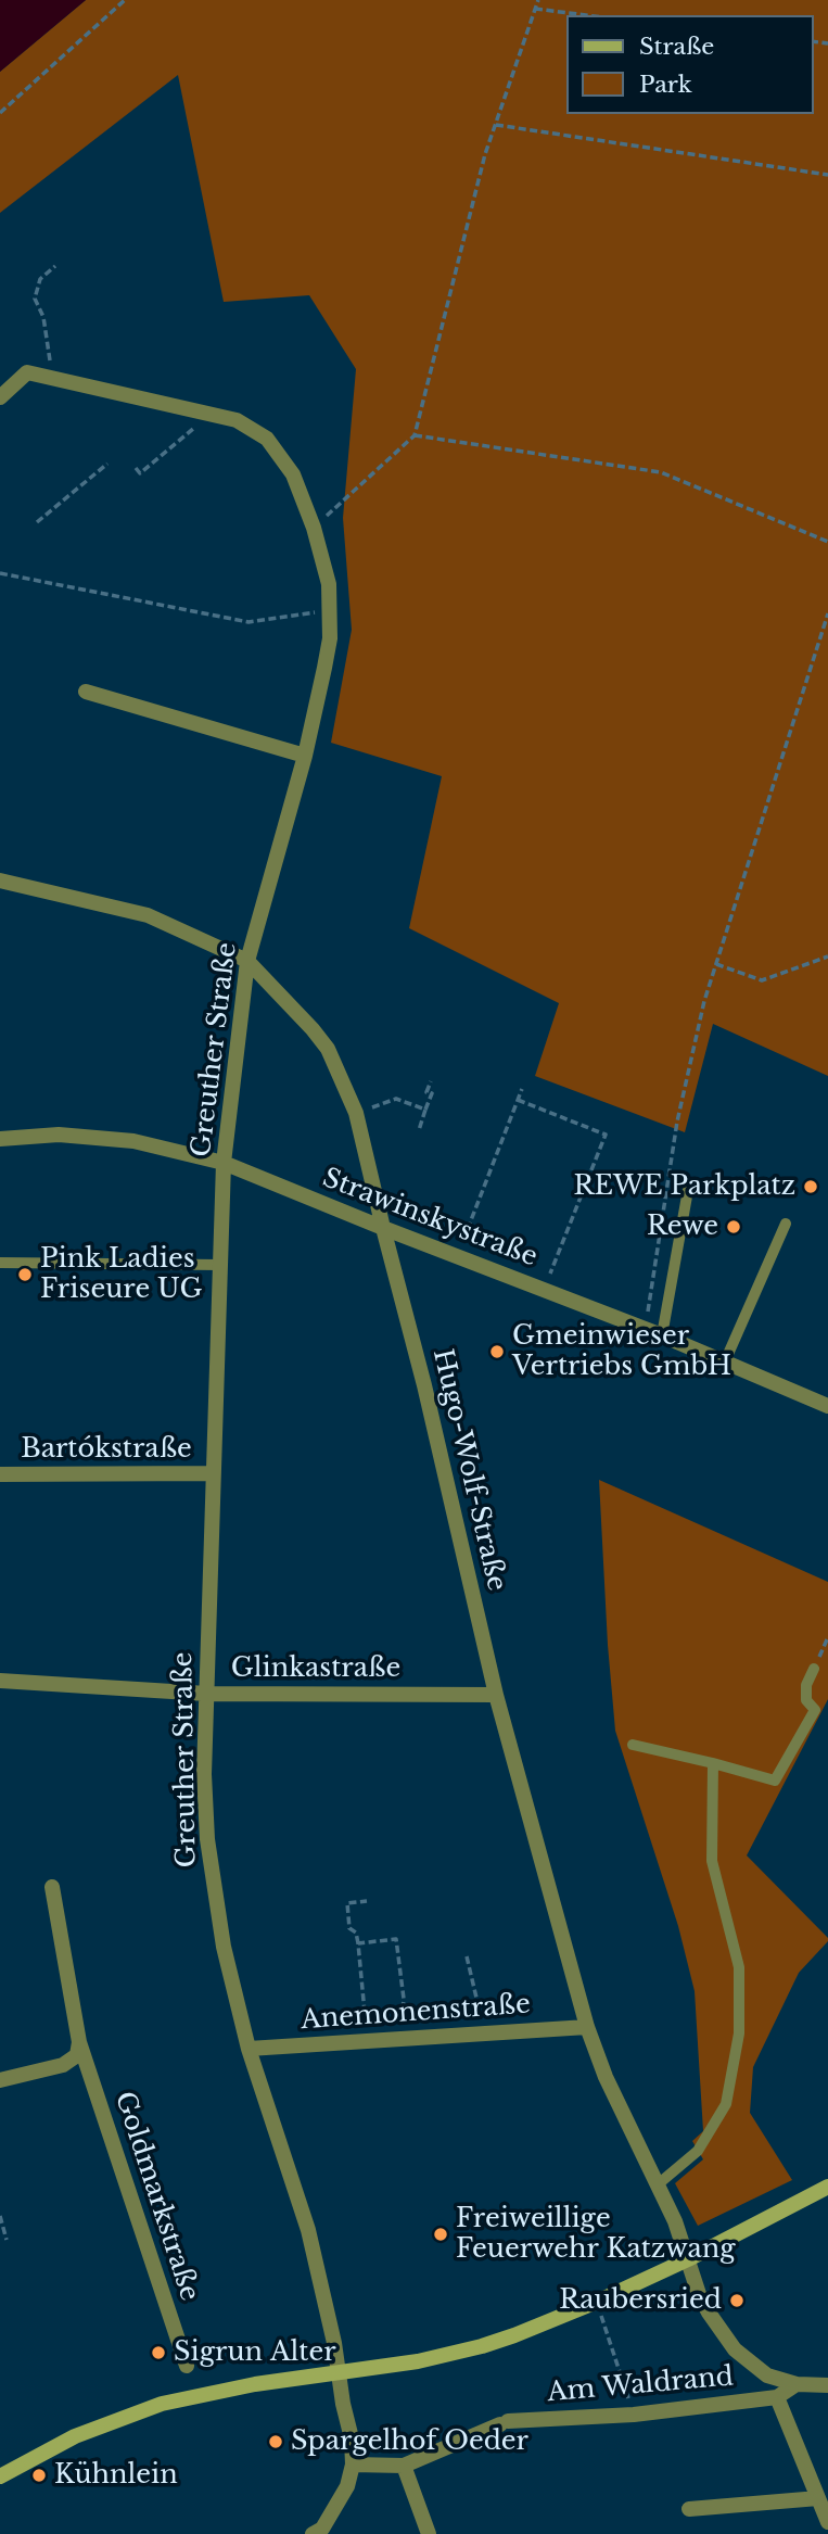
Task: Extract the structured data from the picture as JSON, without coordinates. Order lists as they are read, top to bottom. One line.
{"streets":{"street":["Greuther Straße","Strawinskystraße","Bartókstraße","Hugo-Wolf-Straße","Glinkastraße","Anemonenstraße","Goldmarkstraße","Am Waldrand"]},"crossings":[["Greuther Straße","Strawinskystraße"],["Greuther Straße","Bartókstraße"],["Greuther Straße","Hugo-Wolf-Straße"],["Greuther Straße","Glinkastraße"],["Greuther Straße","Anemonenstraße"],["Strawinskystraße","Hugo-Wolf-Straße"],["Hugo-Wolf-Straße","Glinkastraße"],["Hugo-Wolf-Straße","Anemonenstraße"],["Hugo-Wolf-Straße","Am Waldrand"]],"places":["REWE Parkplatz","Rewe","Pink Ladies Friseure UG","Gmeinwieser Vertriebs GmbH","Freiweillige Feuerwehr Katzwang","Raubersried","Sigrun Alter","Spargelhof Oeder","Kühnlein"],"legend":["Straße","Park"]}
